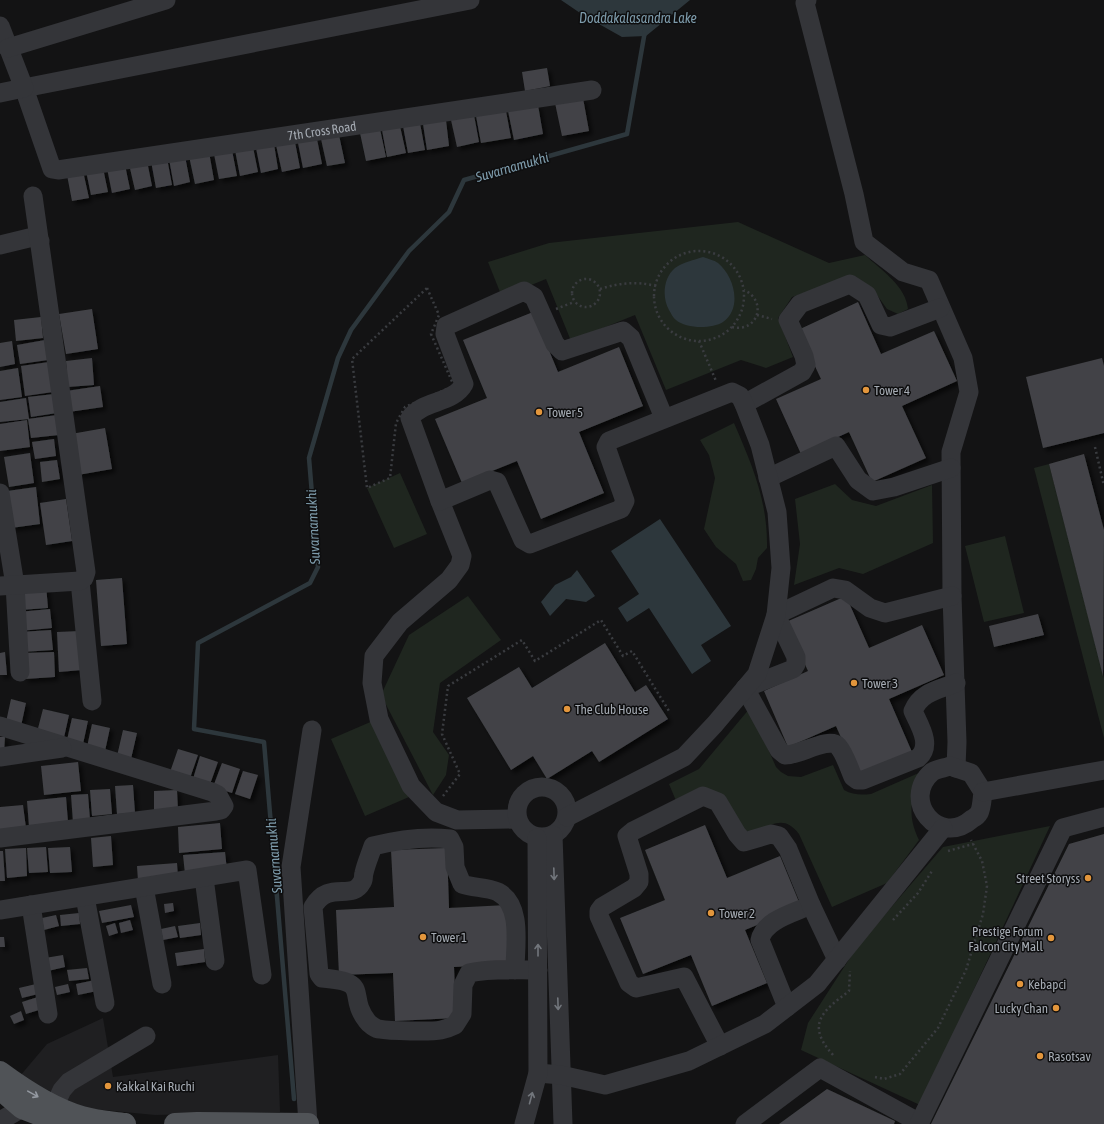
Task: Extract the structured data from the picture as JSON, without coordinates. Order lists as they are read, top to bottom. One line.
{"streets":{"street":["7th Cross Road"]},"water":["Doddakalasandra Lake","Suvarnamukhi"],"places":["Tower 4","Tower 5","Tower 3","The Club House","Street Storyss","Tower 2","Tower 1","Prestige Forum Falcon City Mall","Kebapci","Lucky Chan","Rasotsav","Kakkal Kai Ruchi"]}
